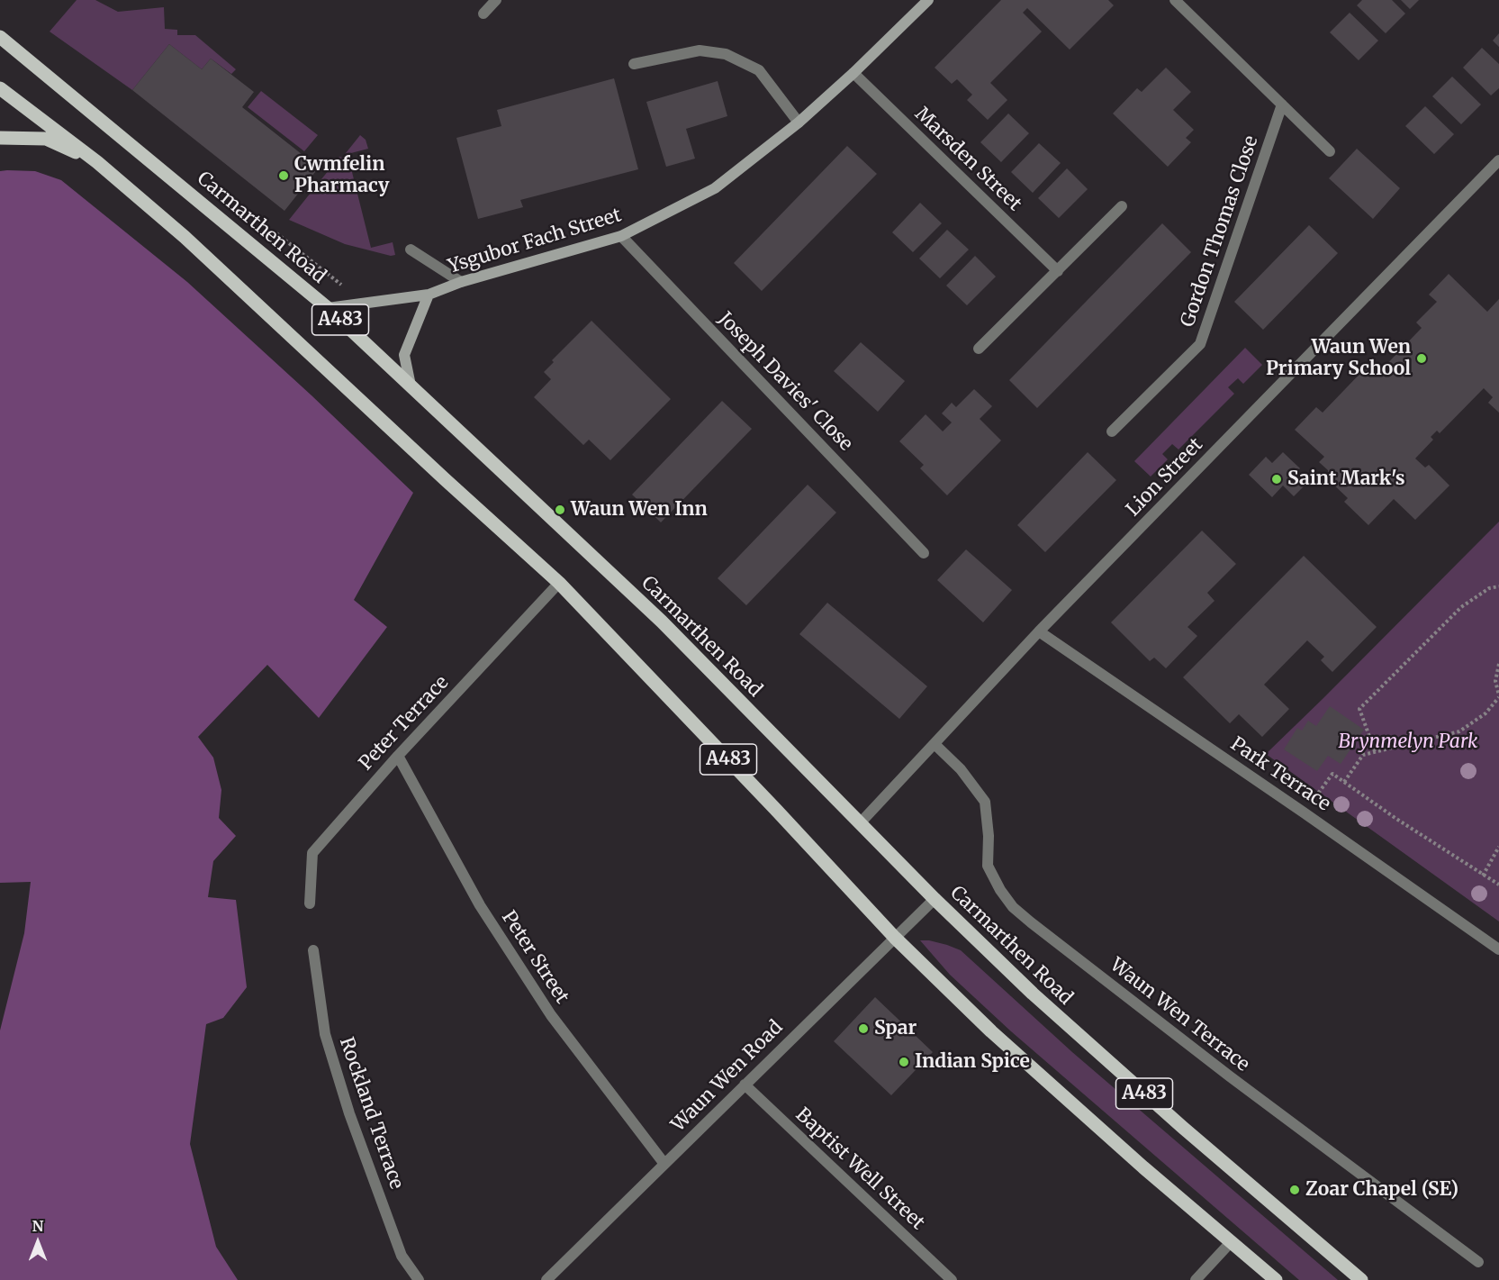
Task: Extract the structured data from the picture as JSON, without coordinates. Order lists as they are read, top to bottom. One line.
{"streets":{"main road":["Carmarthen Road","A483"],"street":["Marsden Street","Gordon Thomas Close","Ysgubor Fach Street","Joseph Davies' Close","Lion Street","Peter Terrace","Park Terrace","Peter Street","Waun Wen Terrace","Waun Wen Road","Rockland Terrace","Baptist Well Street"]},"crossings":[["Marsden Street","Ysgubor Fach Street"],["Carmarthen Road","Ysgubor Fach Street"],["Carmarthen Road","Lion Street"],["Carmarthen Road","Waun Wen Road"],["Ysgubor Fach Street","Joseph Davies' Close"],["A483","Peter Terrace"],["A483","Waun Wen Road"],["Lion Street","Park Terrace"],["Lion Street","Waun Wen Terrace"],["Peter Terrace","Peter Street"],["Peter Street","Waun Wen Road"],["Waun Wen Road","Baptist Well Street"]],"parks":["Brynmelyn Park"],"places":["Cwmfelin Pharmacy","Waun Wen Primary School","Saint Mark's","Waun Wen Inn","Spar","Indian Spice","Zoar Chapel (SE)"],"north":"top"}
